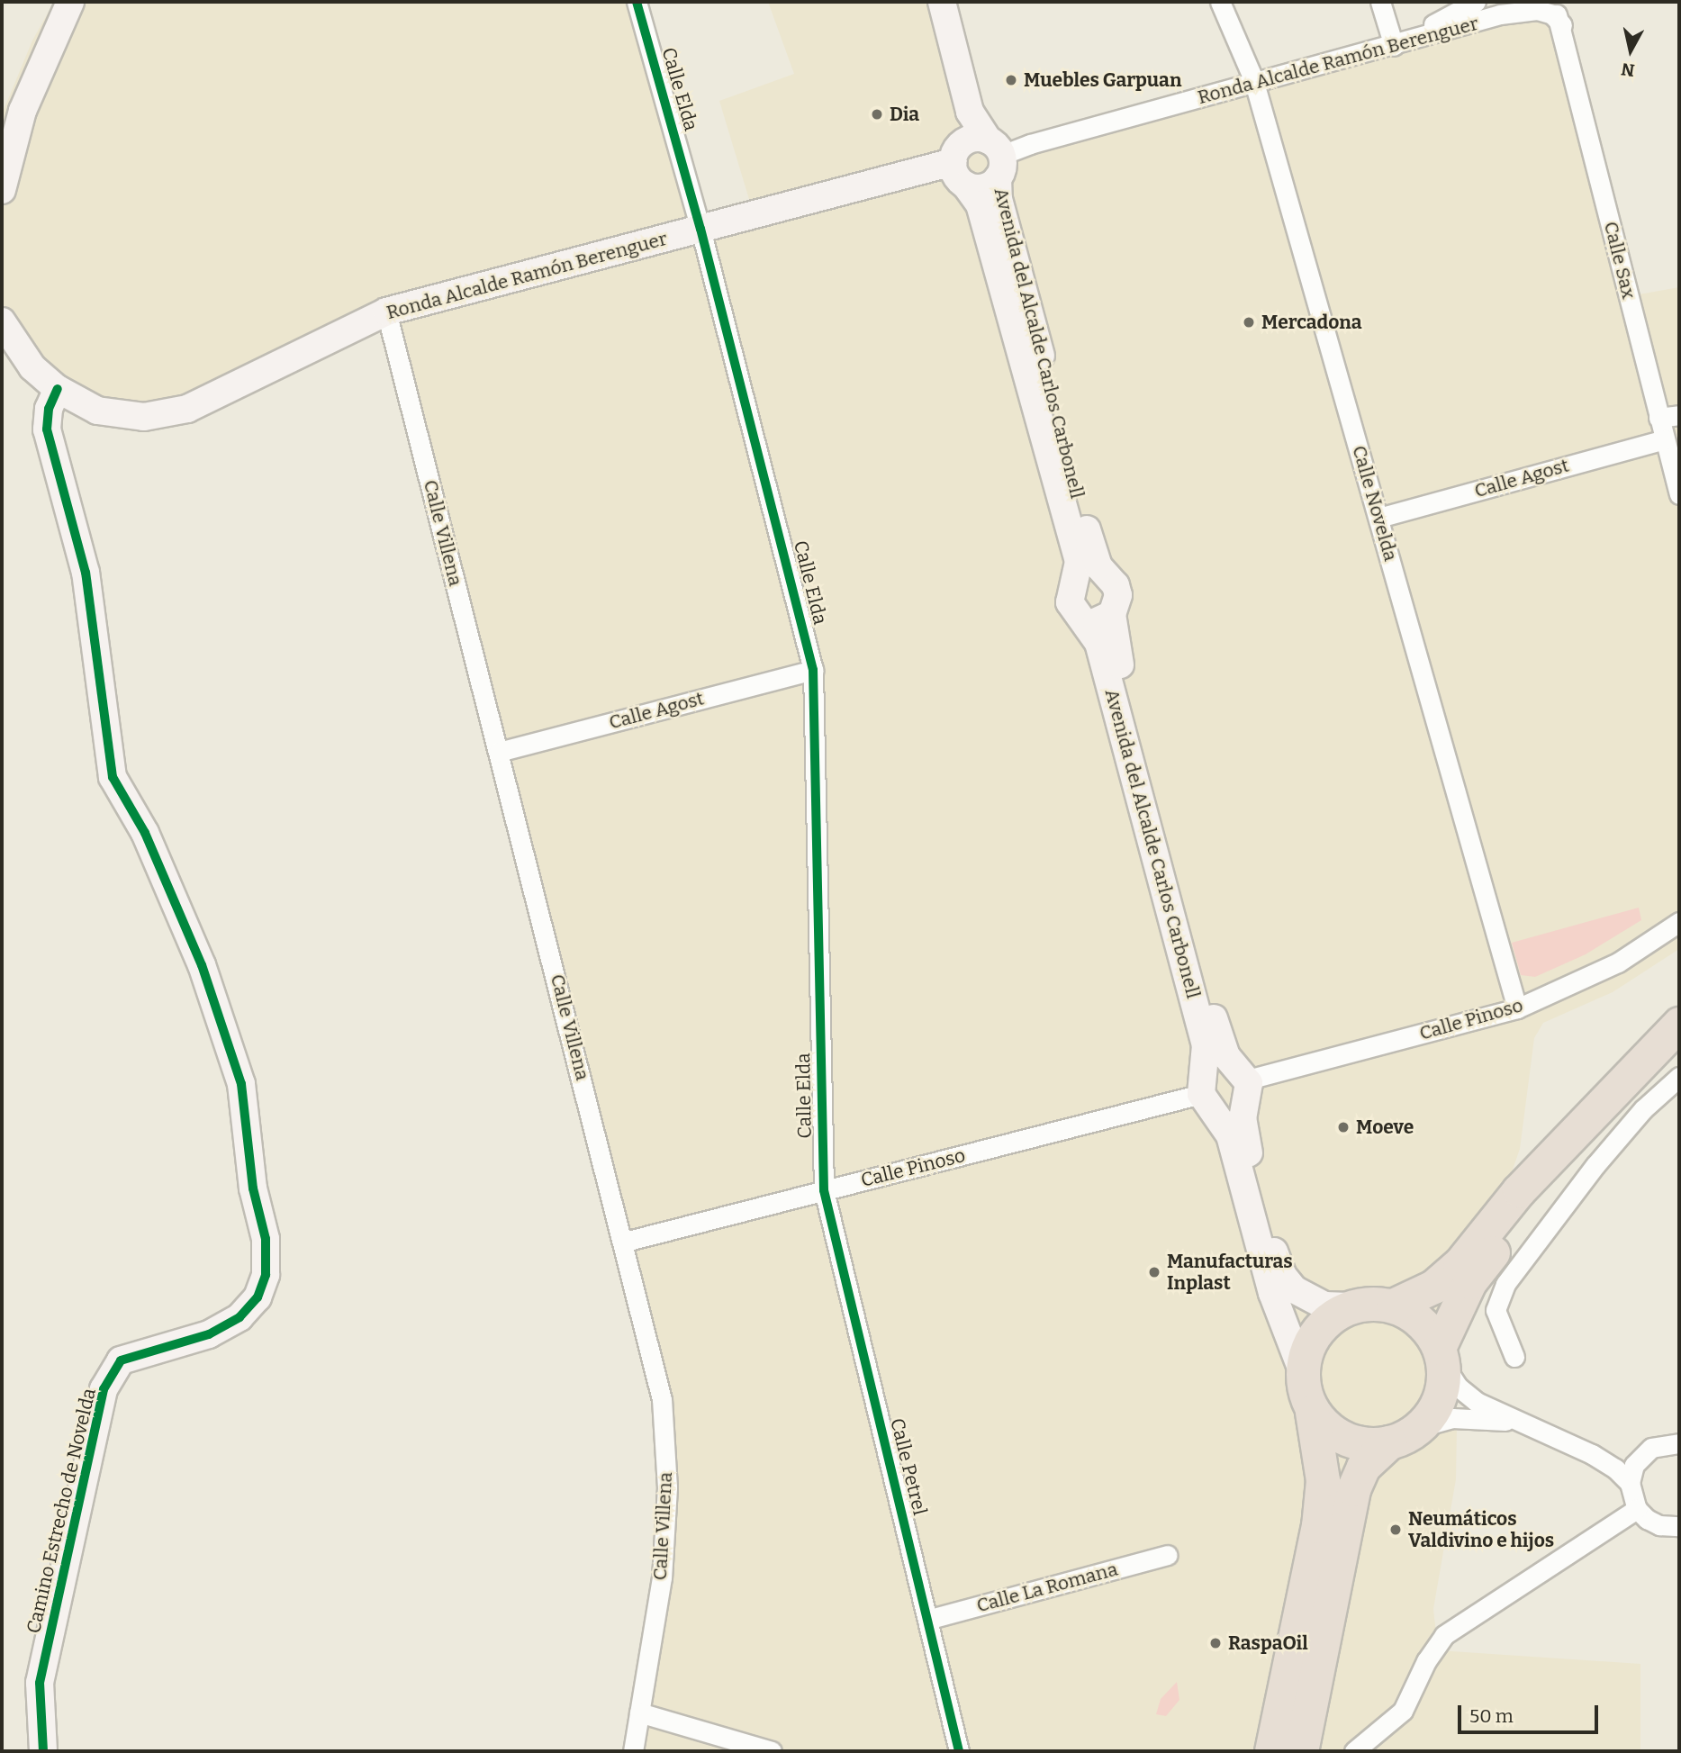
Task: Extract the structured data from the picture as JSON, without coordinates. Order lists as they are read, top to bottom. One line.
{"streets":{"main road":["Ronda Alcalde Ramón Berenguer","Avenida del Alcalde Carlos Carbonell","Camino Estrecho de Novelda"],"street":["Calle Elda","Calle Sax","Calle Agost","Calle Novelda","Calle Villena","Calle Pinoso","Calle Petrel","Calle La Romana"]},"crossings":[["Ronda Alcalde Ramón Berenguer","Calle Elda"],["Ronda Alcalde Ramón Berenguer","Calle Sax"],["Ronda Alcalde Ramón Berenguer","Avenida del Alcalde Carlos Carbonell"],["Ronda Alcalde Ramón Berenguer","Calle Novelda"],["Ronda Alcalde Ramón Berenguer","Calle Villena"],["Ronda Alcalde Ramón Berenguer","Camino Estrecho de Novelda"],["Calle Elda","Calle Agost"],["Calle Elda","Calle Pinoso"],["Calle Elda","Calle Petrel"],["Calle Sax","Calle Agost"],["Avenida del Alcalde Carlos Carbonell","Calle Pinoso"],["Calle Agost","Calle Novelda"],["Calle Agost","Calle Villena"],["Calle Novelda","Calle Pinoso"],["Calle Villena","Calle Pinoso"],["Calle Pinoso","Calle Petrel"],["Calle Petrel","Calle La Romana"]],"places":["Muebles Garpuan","Dia","Mercadona","Moeve","Manufacturas Inplast","Neumáticos Valdivino e hijos","RaspaOil"],"scale_bar":"50 m","north":"bottom"}
